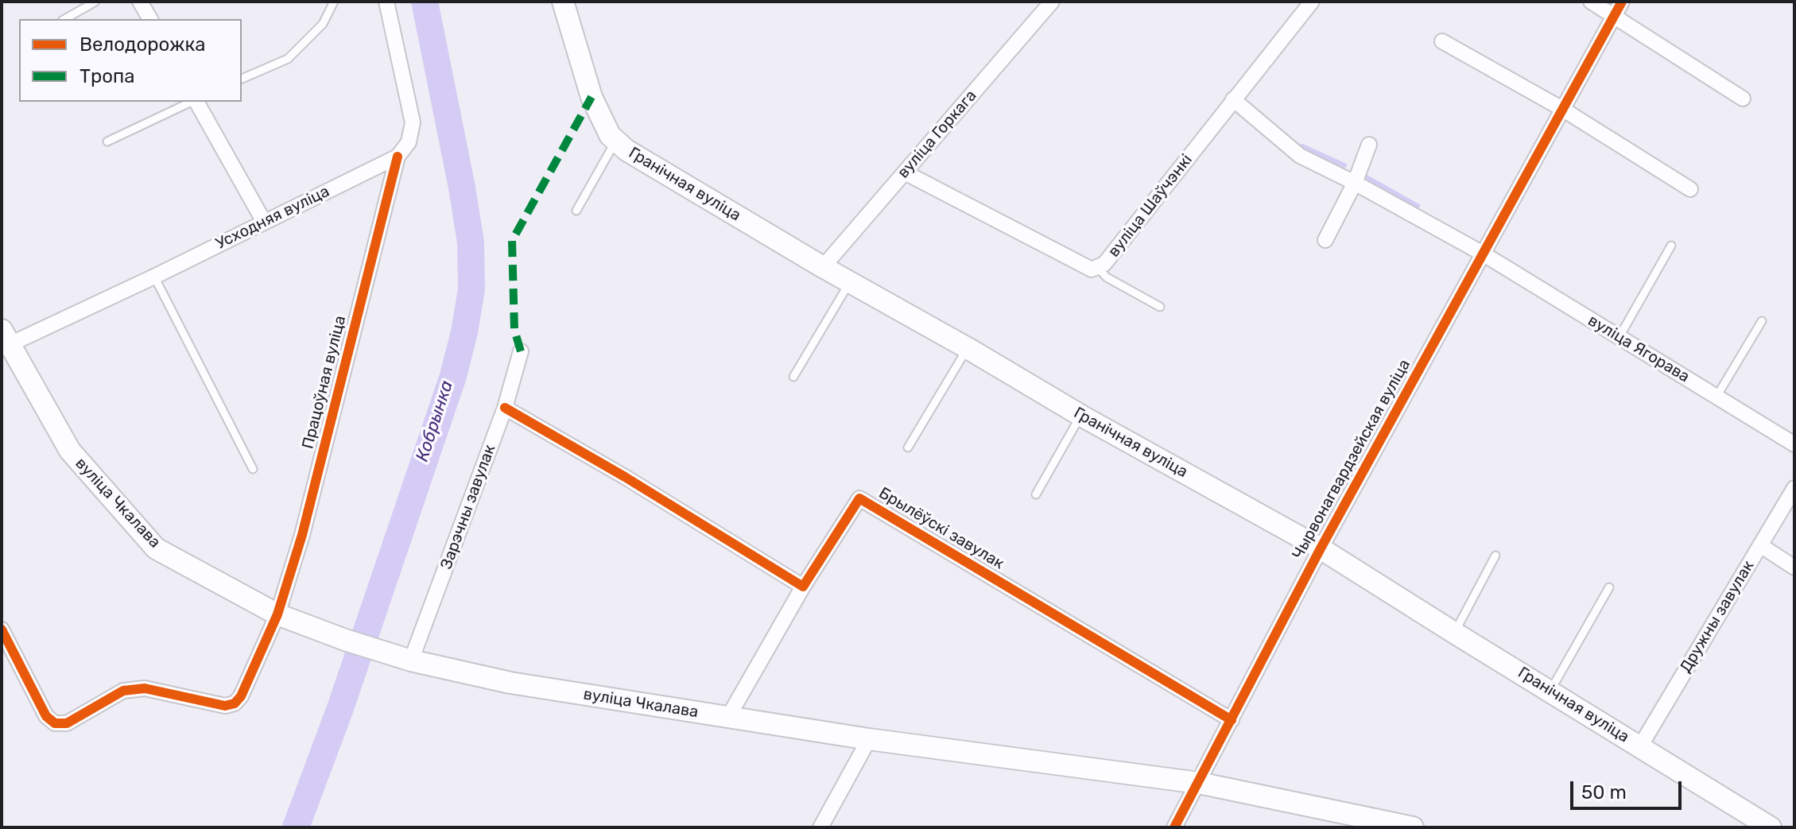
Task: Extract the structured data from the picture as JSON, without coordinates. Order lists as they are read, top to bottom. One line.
{"streets":{"main road":["Гранічная вуліца","вуліца Чкалава"],"street":["вуліца Горкага","вуліца Шаўчэнкі","Усходняя вуліца","вуліца Ягорава","Працоўная вуліца","Чырвонагвардзейская вуліца","Зарэчны завулак","Брылёўскі завулак","Дружны завулак"]},"crossings":[["вуліца Горкага","Гранічная вуліца"],["вуліца Горкага","вуліца Шаўчэнкі"],["Гранічная вуліца","Чырвонагвардзейская вуліца"],["Гранічная вуліца","Дружны завулак"],["Усходняя вуліца","Працоўная вуліца"],["Усходняя вуліца","вуліца Чкалава"],["вуліца Ягорава","Чырвонагвардзейская вуліца"],["Працоўная вуліца","вуліца Чкалава"],["Чырвонагвардзейская вуліца","вуліца Чкалава"],["Чырвонагвардзейская вуліца","Брылёўскі завулак"],["вуліца Чкалава","Зарэчны завулак"],["вуліца Чкалава","Брылёўскі завулак"]],"water":["Кобрынка"],"legend":["Велодорожка","Тропа"],"scale_bar":"50 m"}
